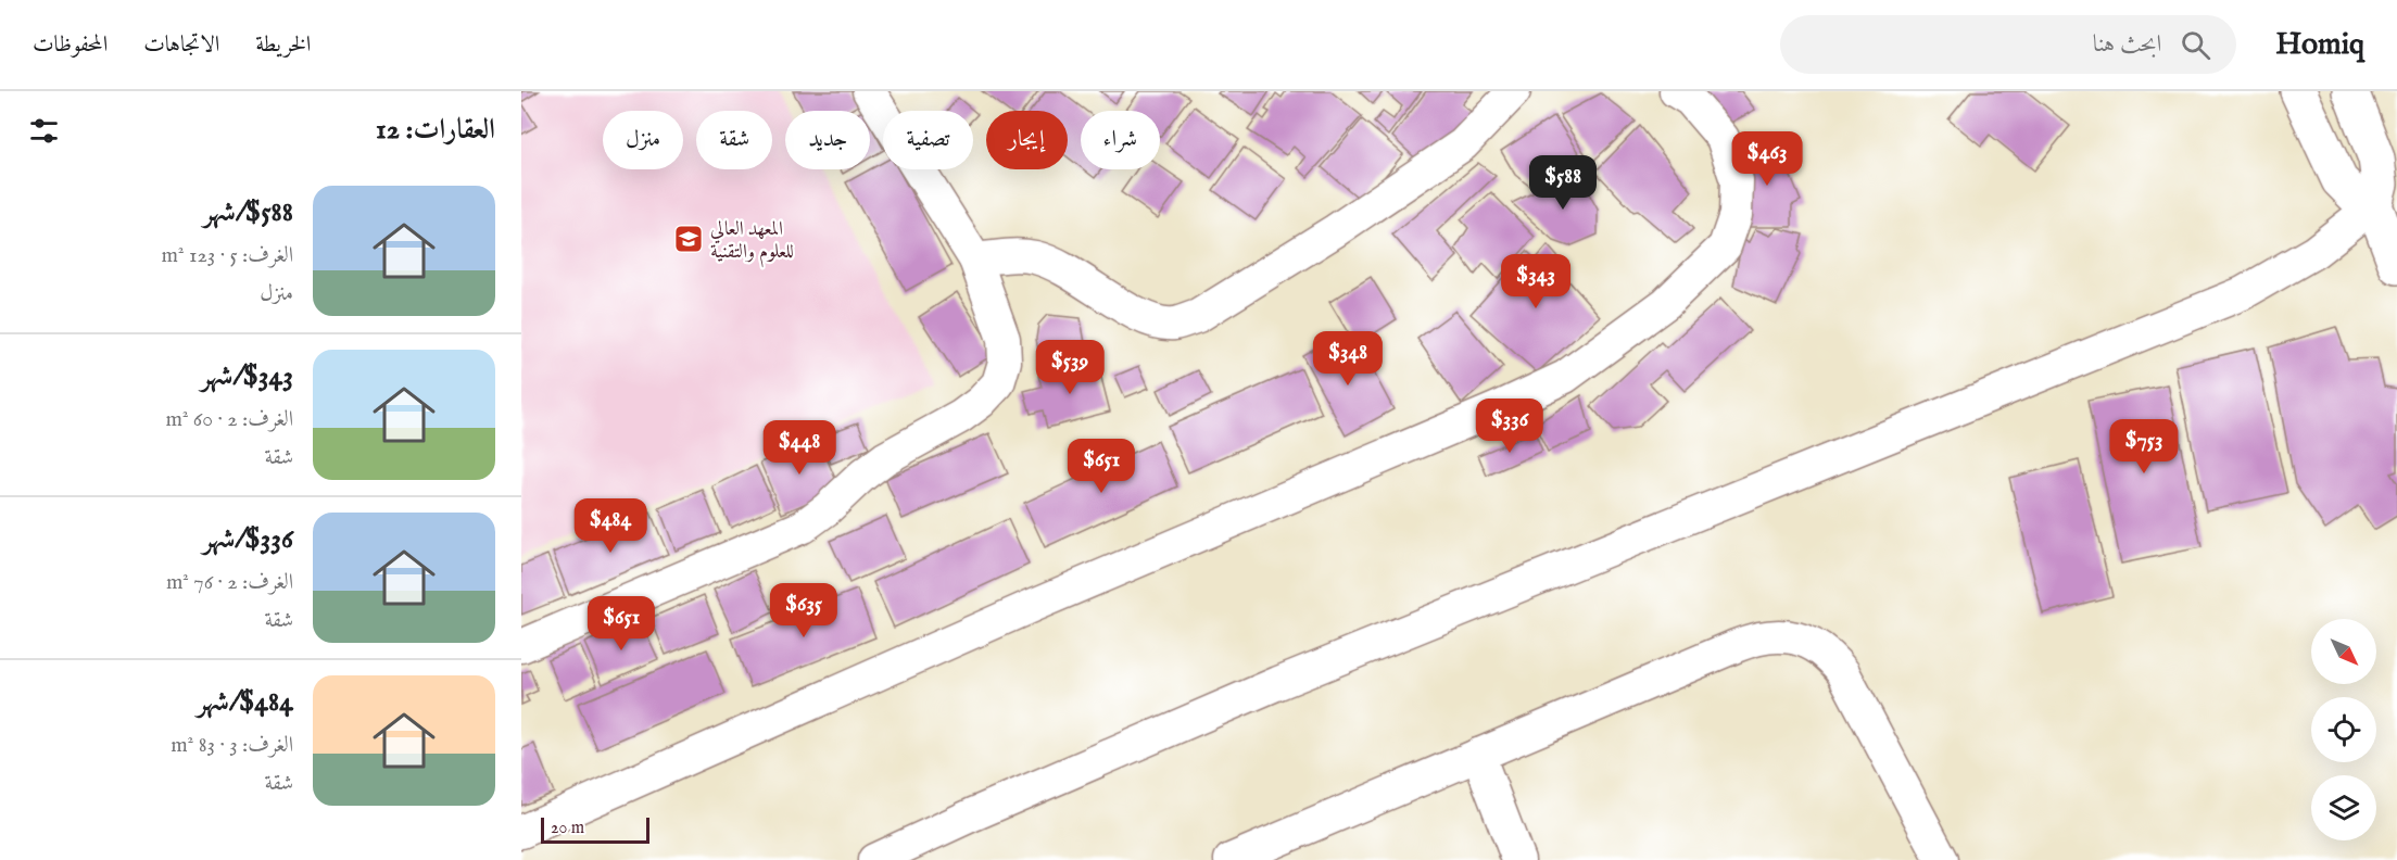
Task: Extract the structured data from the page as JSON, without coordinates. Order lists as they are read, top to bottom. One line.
{"places":{"school or university":["المعهد العالي للعلوم والتقنية"]},"scale_bar":"20 m","north":"bottom right","page":{"header":"Homiq","search":"ابحث هنا","nav":["الخريطة","الاتجاهات","المحفوظات"],"heading":"العقارات: 12","chip":["شراء","إيجار","تصفية","جديد","شقة","منزل"],"price":["$463","$588","$343","$348","$539","$336","$753","$448","$651","$484","$635","$651"],"list":[{"name":"$588/شهر","note":"الغرف: 5 · 123 m² · منزل"},{"name":"$343/شهر","note":"الغرف: 2 · 60 m² · شقة"},{"name":"$336/شهر","note":"الغرف: 2 · 76 m² · شقة"},{"name":"$484/شهر","note":"الغرف: 3 · 83 m² · شقة"}],"scale":"20 m"}}
